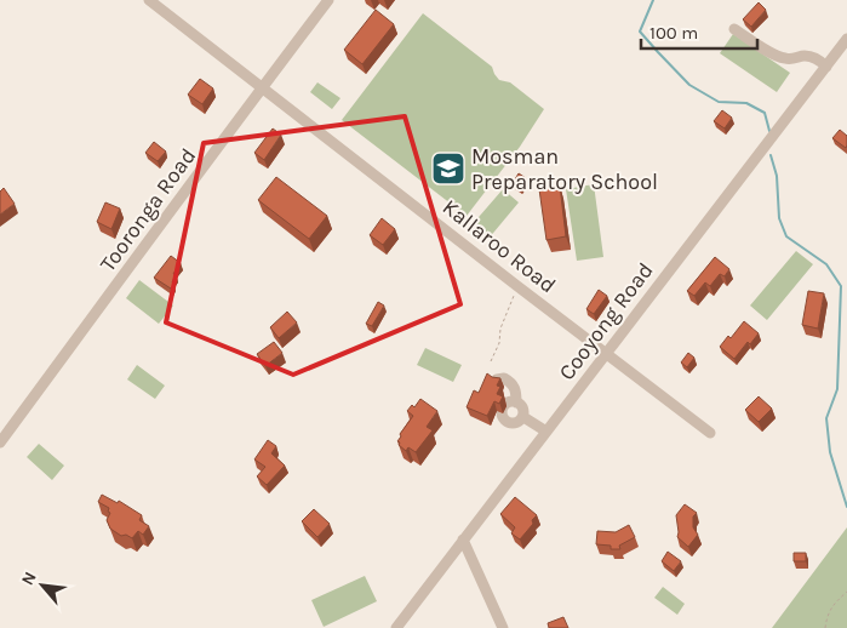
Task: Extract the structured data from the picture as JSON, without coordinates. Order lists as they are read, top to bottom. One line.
{"streets":{"street":["Tooronga Road","Kallaroo Road","Cooyong Road"]},"crossings":[["Tooronga Road","Kallaroo Road"],["Kallaroo Road","Cooyong Road"]],"places":{"school or university":["Mosman Preparatory School"]},"scale_bar":"100 m","north":"top left"}
